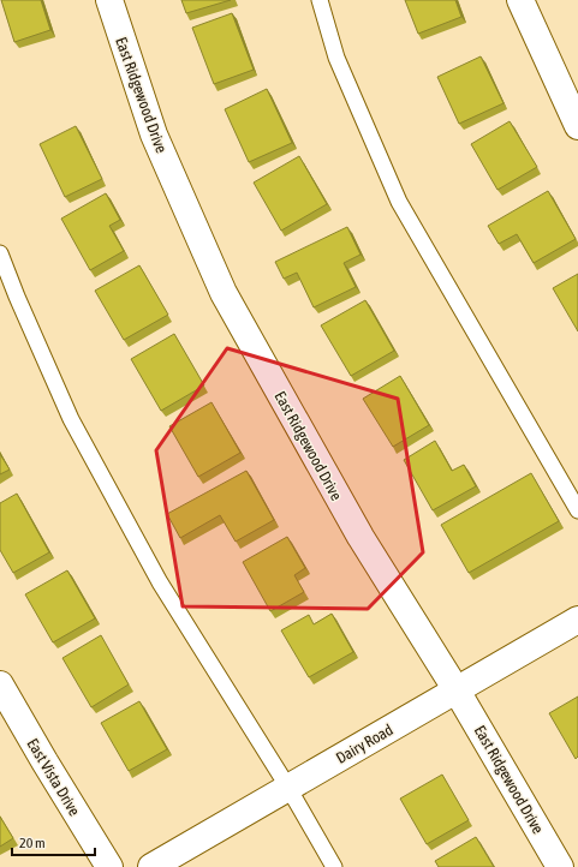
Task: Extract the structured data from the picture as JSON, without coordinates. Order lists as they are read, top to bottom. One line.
{"streets":{"street":["East Ridgewood Drive","Dairy Road","East Vista Drive"]},"crossings":[["East Ridgewood Drive","Dairy Road"]],"scale_bar":"20 m"}
